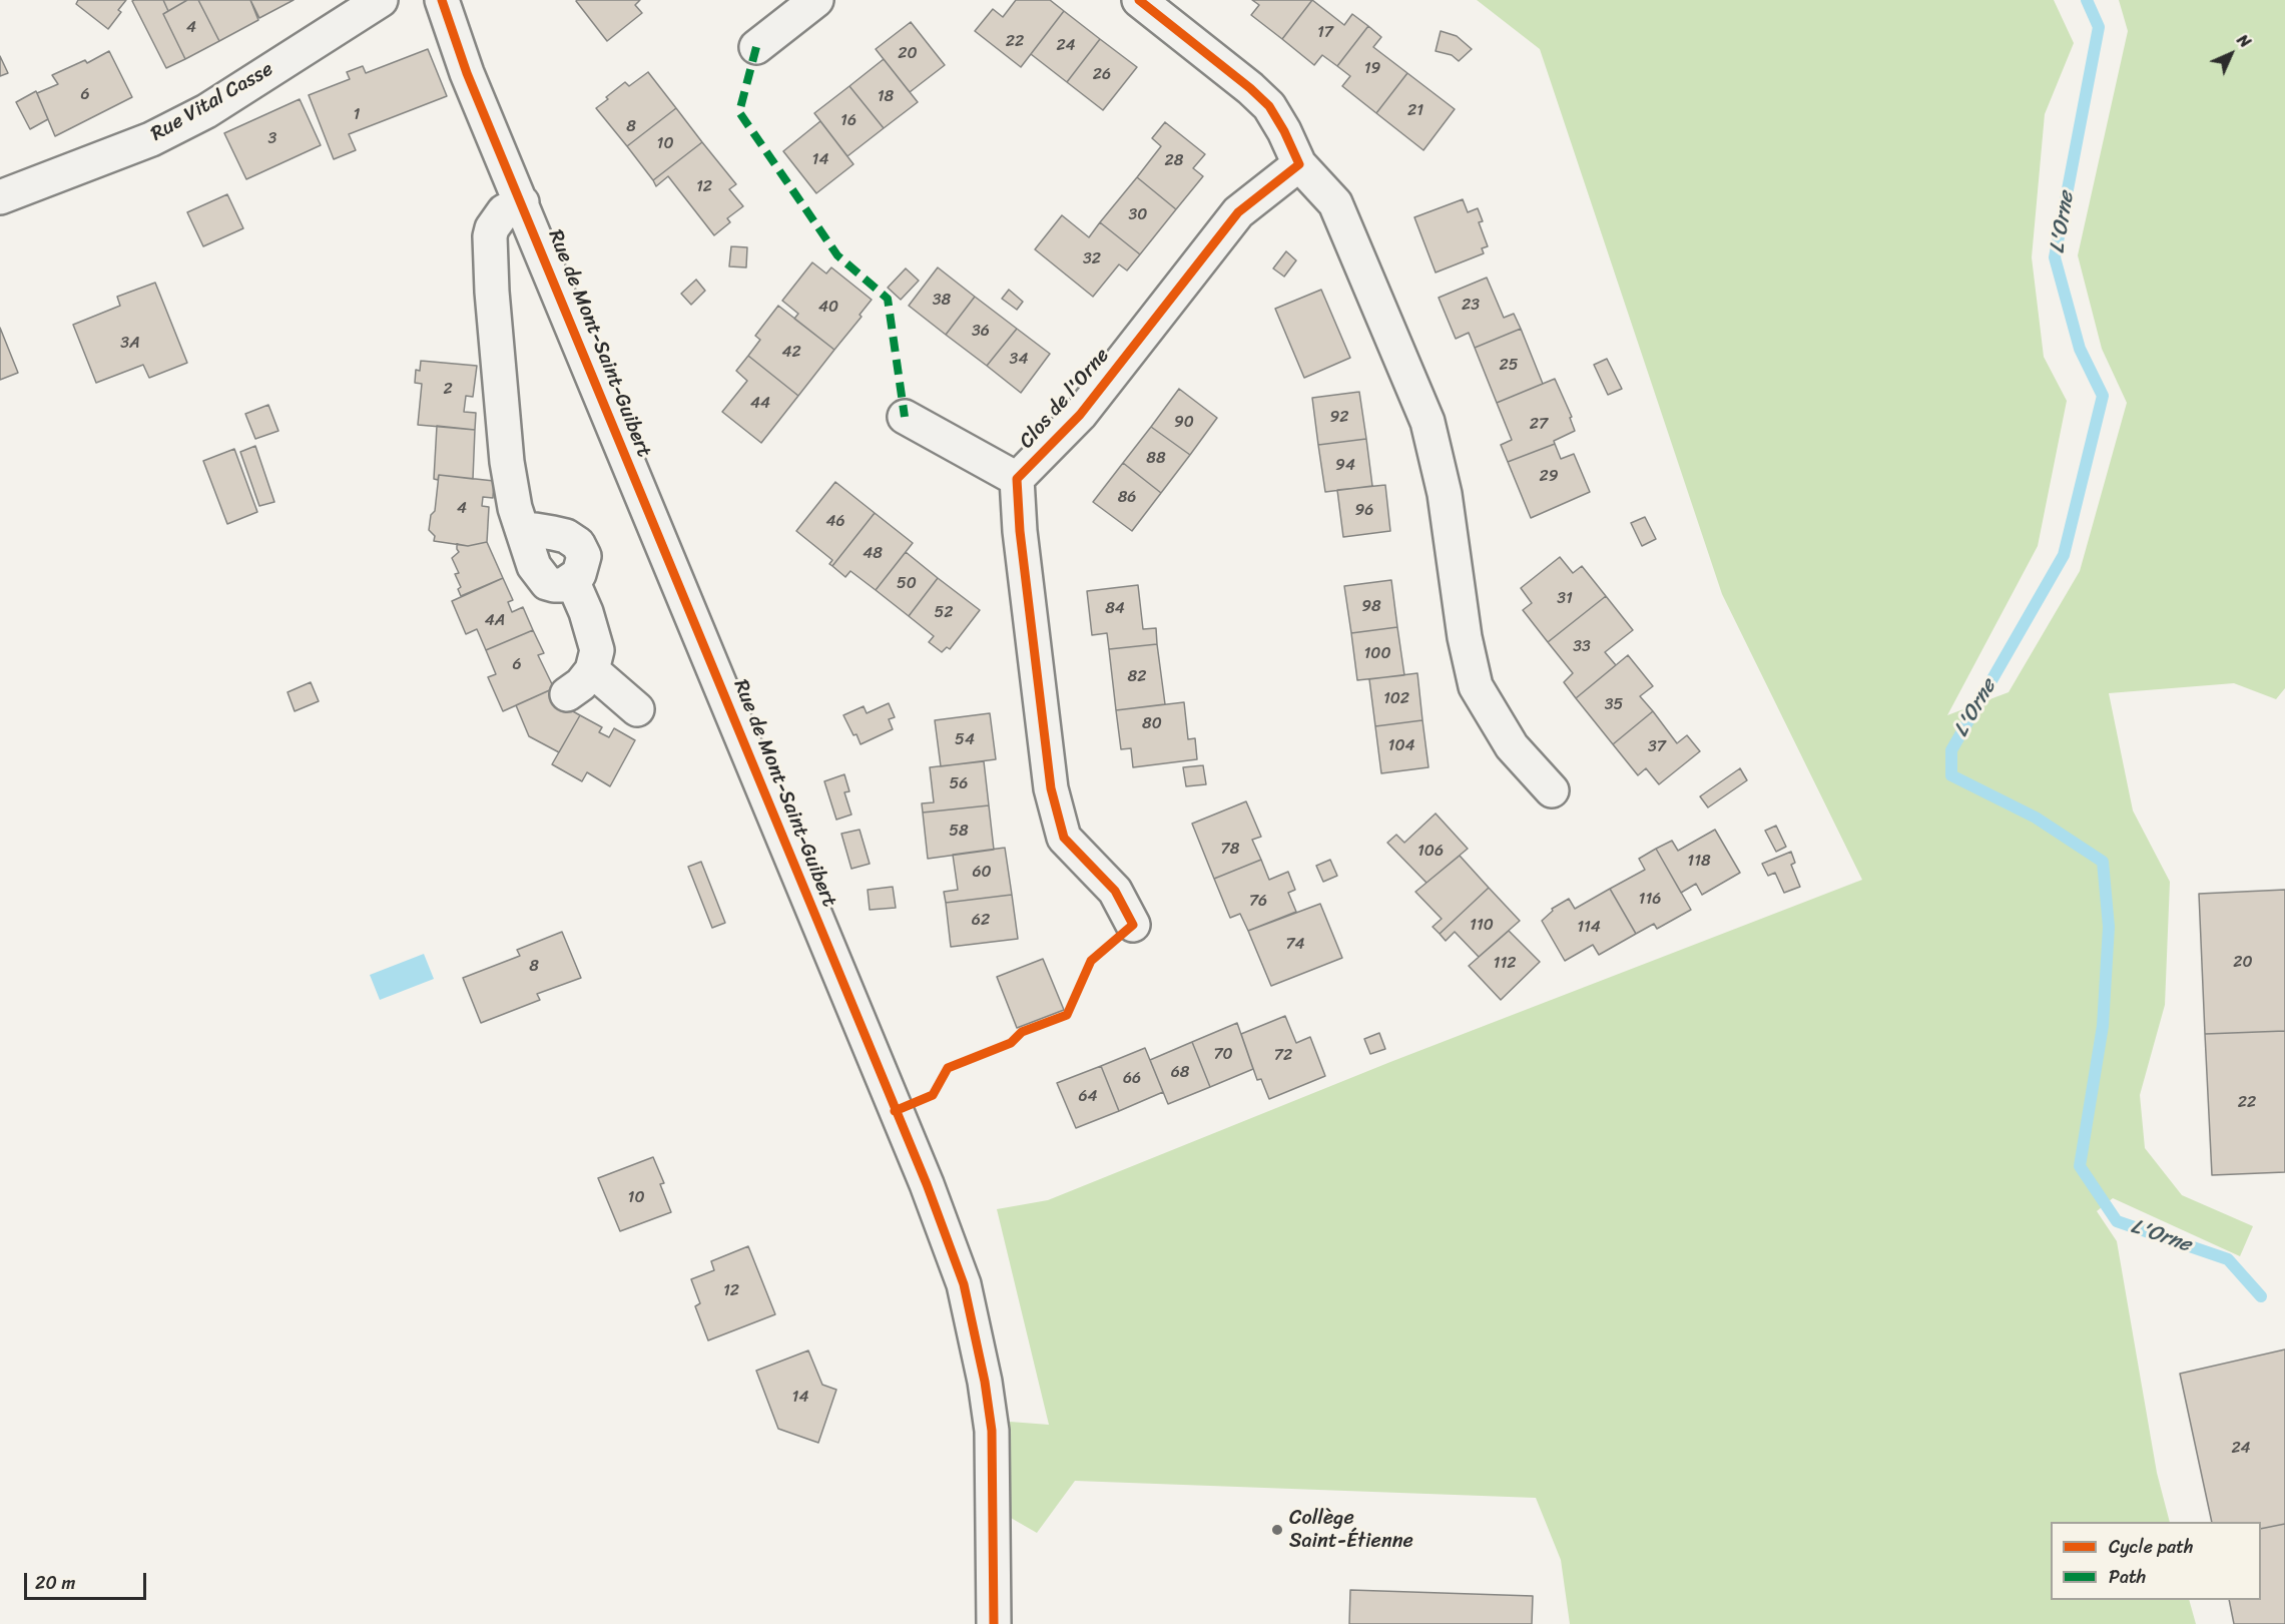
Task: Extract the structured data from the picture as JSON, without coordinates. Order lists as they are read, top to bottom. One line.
{"streets":{"street":["Rue Vital Casse","Rue de Mont-Saint-Guibert","Clos de l'Orne"]},"water":["L'Orne"],"places":["Collège Saint-Étienne"],"house_numbers":["4","17","22","24","20","19","26","6","18","21","1","16","8","3","10","14","28","12","30","32","38","23","40","36","3A","42","34","25","2","44","92","90","27","88","94","29","86","4","96","46","48","50","31","98","84","52","4A","33","100","6","82","102","35","80","54","104","37","56","58","78","106","118","60","116","76","62","110","114","74","20","112","8","70","72","68","66","64","22","10","12","14","24"],"legend":["Cycle path","Path"],"scale_bar":"20 m","north":"top right"}
